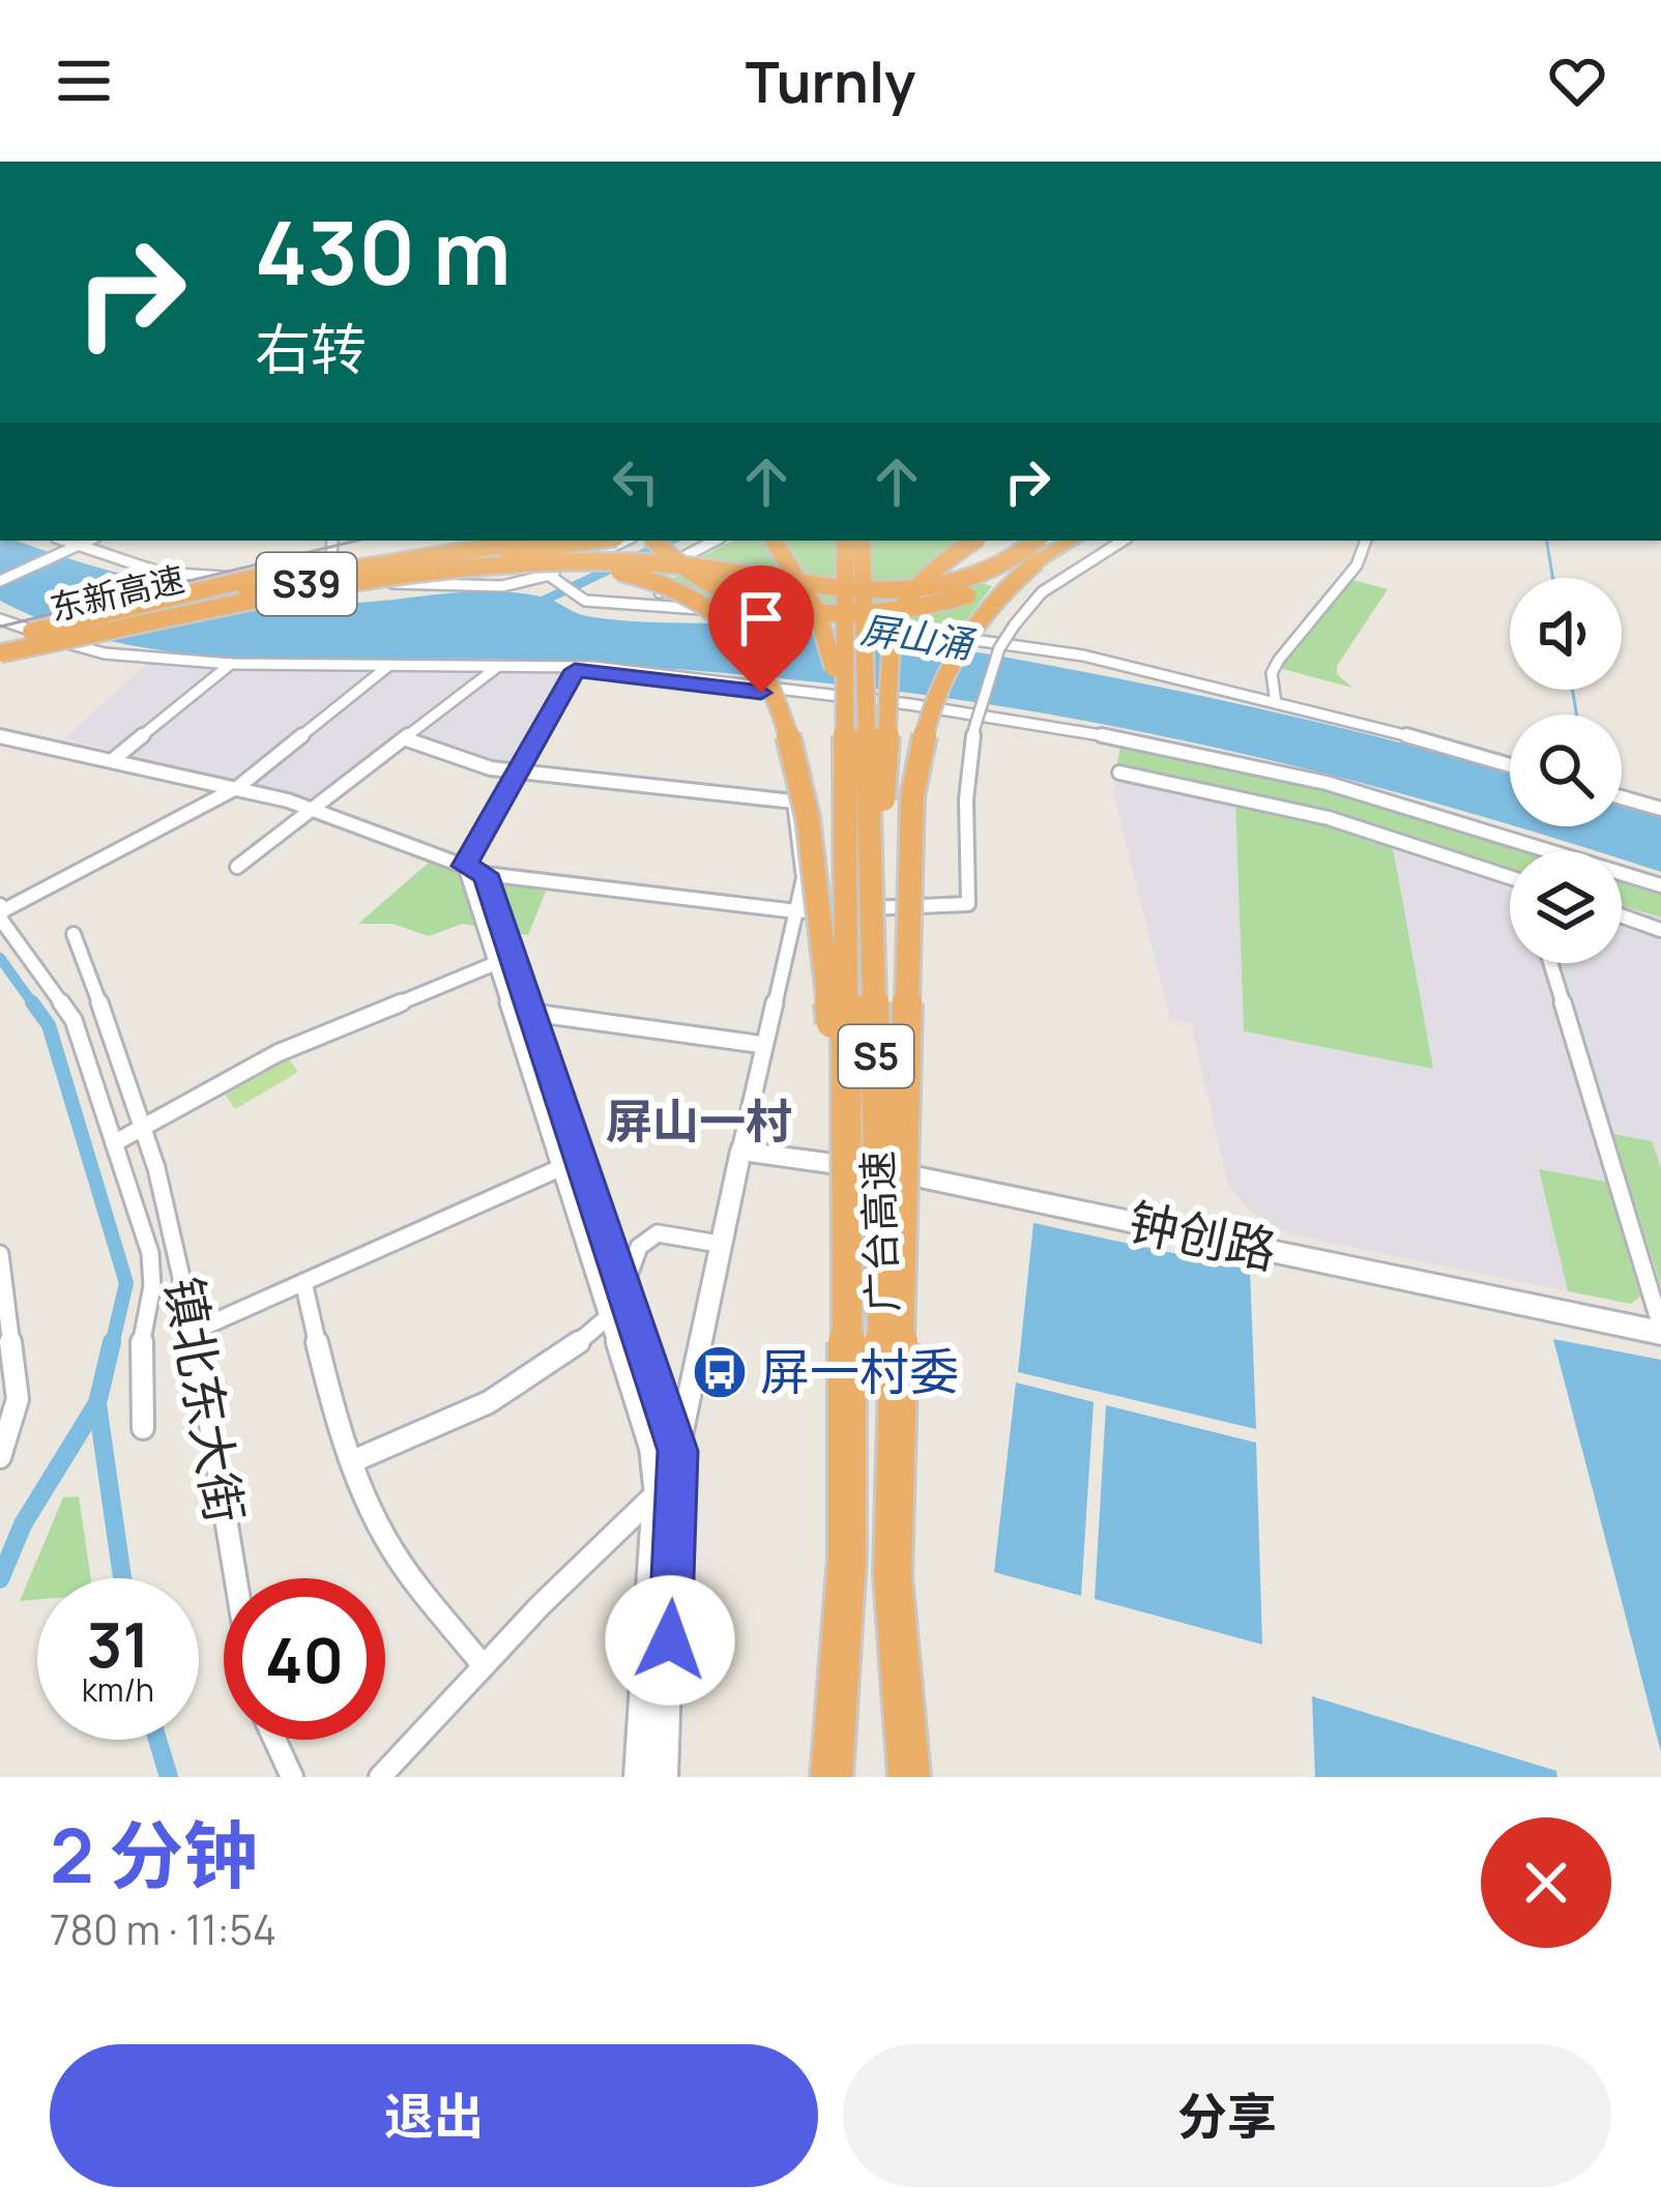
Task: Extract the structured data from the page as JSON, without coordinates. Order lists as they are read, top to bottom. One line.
{"streets":{"highway":["S39","东新高速","S5","广台高速"],"street":["钟创路","镇北东大街"]},"districts":["屏山一村"],"water":["屏山涌"],"places":{"bus stop":["屏一村委"]},"page":{"header":"Turnly","turn":["430 m","右转"],"speed":"31 km/h","limit":"40","heading":["2 分钟","780 m · 11:54"],"buttons":["退出","分享"]}}
